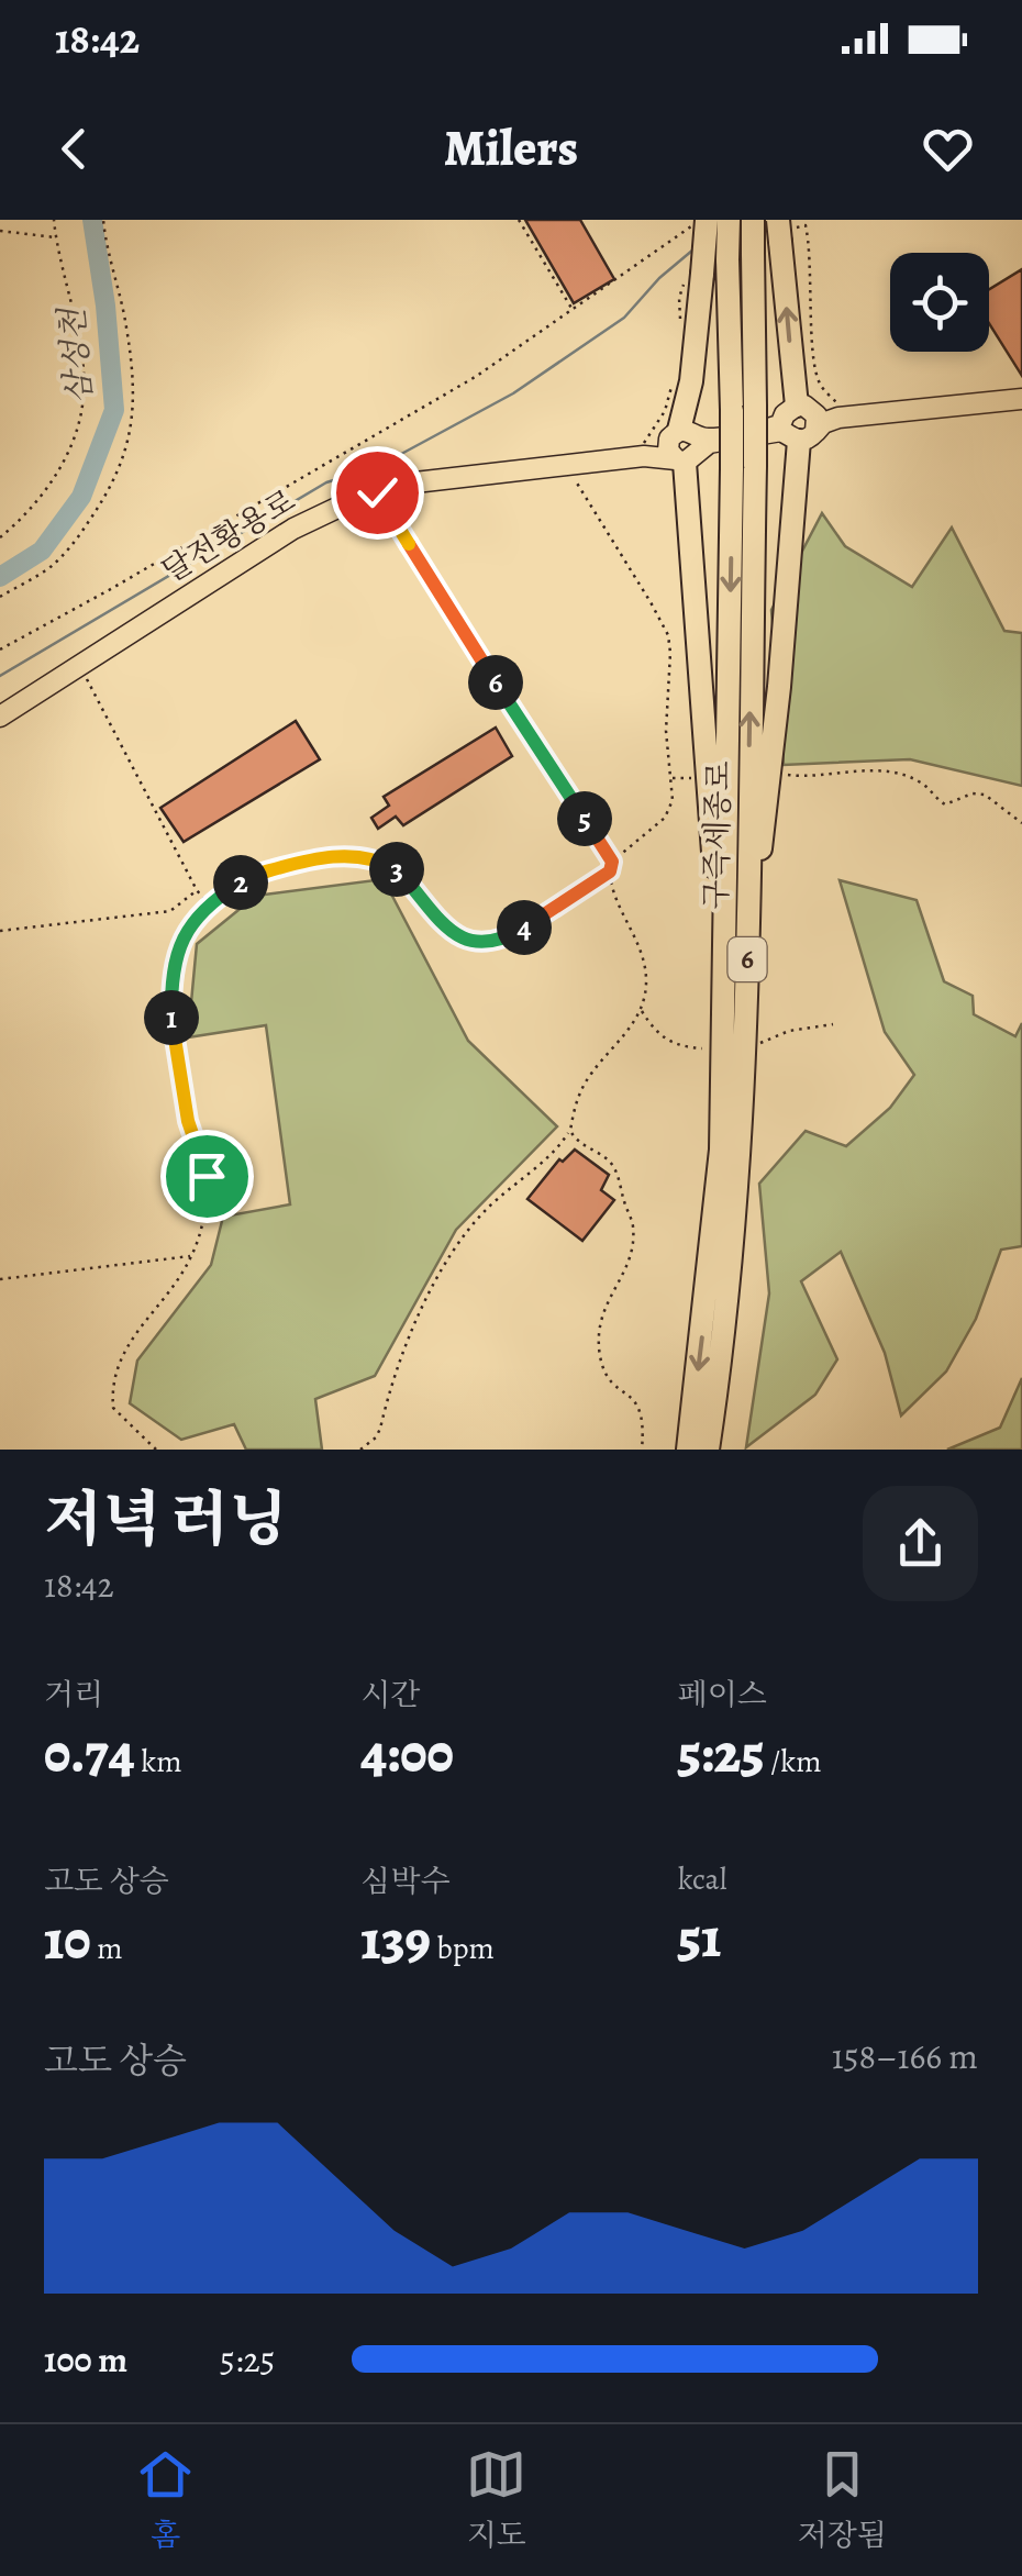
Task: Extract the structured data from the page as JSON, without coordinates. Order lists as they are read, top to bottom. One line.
{"streets":{"highway":["구즉세종로","6"],"main road":["달전황용로"]},"water":["삼성천"],"page":{"status":"18:42","header":"Milers","pins":["6","5","3","2","4","1"],"heading":["저녁 러닝","18:42"],"stats":[["거리","0.74 km"],["시간","4:00"],["페이스","5:25 /km"],["고도 상승","10 m"],["심박수","139 bpm"],["kcal","51"]],"chart":["고도 상승","158–166 m"],"list":[{"name":"100 m","note":"5:25"}],"tabs":["홈","지도","저장됨"]}}
